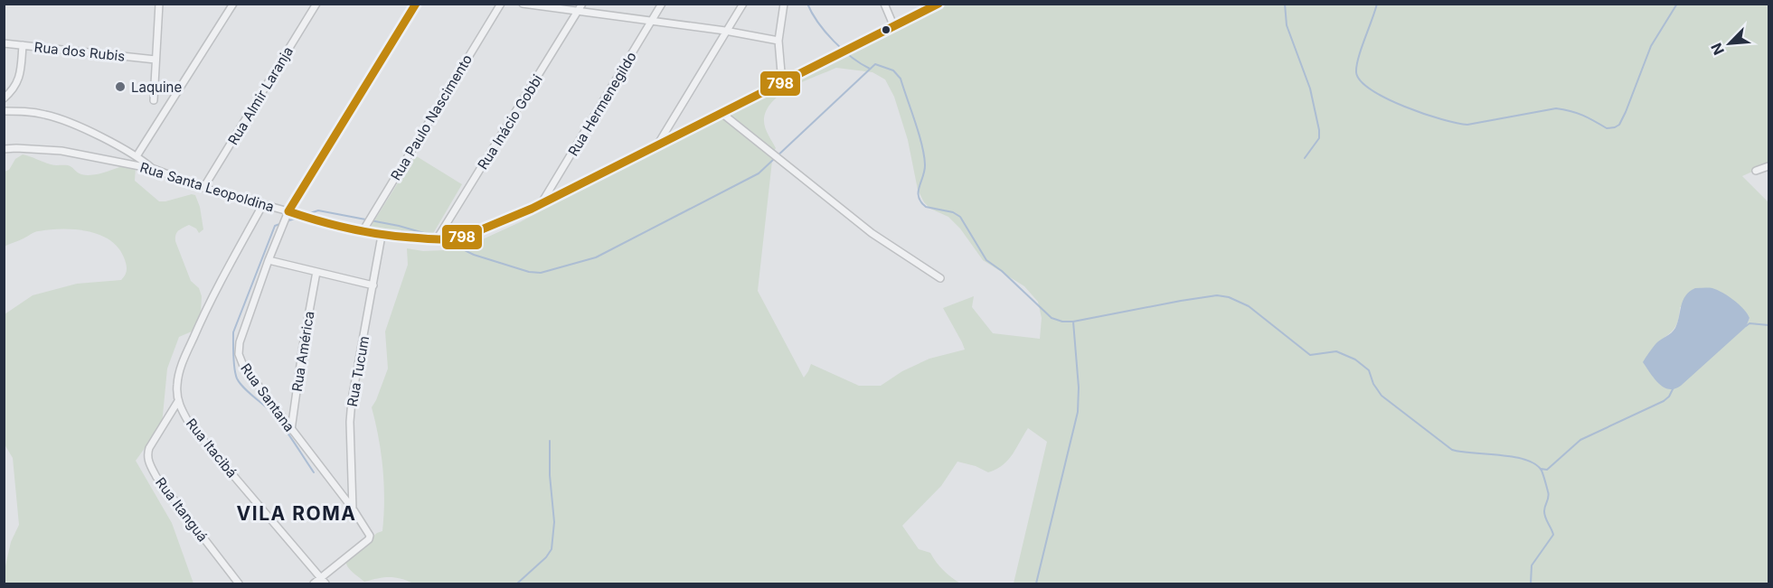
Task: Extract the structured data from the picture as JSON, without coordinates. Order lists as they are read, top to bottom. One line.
{"streets":{"street":["Rua dos Rubis","Rua Almir Laranja","Rua Hermenegildo","Rua Paulo Nascimento","Rua Inácio Gobbi","Rua Santa Leopoldina","Rua América","Rua Tucum","Rua Santana","Rua Itacibá","Rua Itanguá"]},"crossings":[["Rua Almir Laranja","Rua Santa Leopoldina"],["Rua Hermenegildo","Rua Santa Leopoldina"],["Rua Paulo Nascimento","Rua Santa Leopoldina"],["Rua Inácio Gobbi","Rua Santa Leopoldina"],["Rua Santa Leopoldina","Rua Tucum"],["Rua Santa Leopoldina","Rua Santana"],["Rua Santa Leopoldina","Rua Itacibá"],["Rua América","Rua Santana"],["Rua Tucum","Rua Santana"],["Rua Santana","Rua Itacibá"],["Rua Itacibá","Rua Itanguá"]],"districts":["VILA ROMA"],"places":["Laquine"],"lines":["transit line 798"],"north":"bottom left"}
